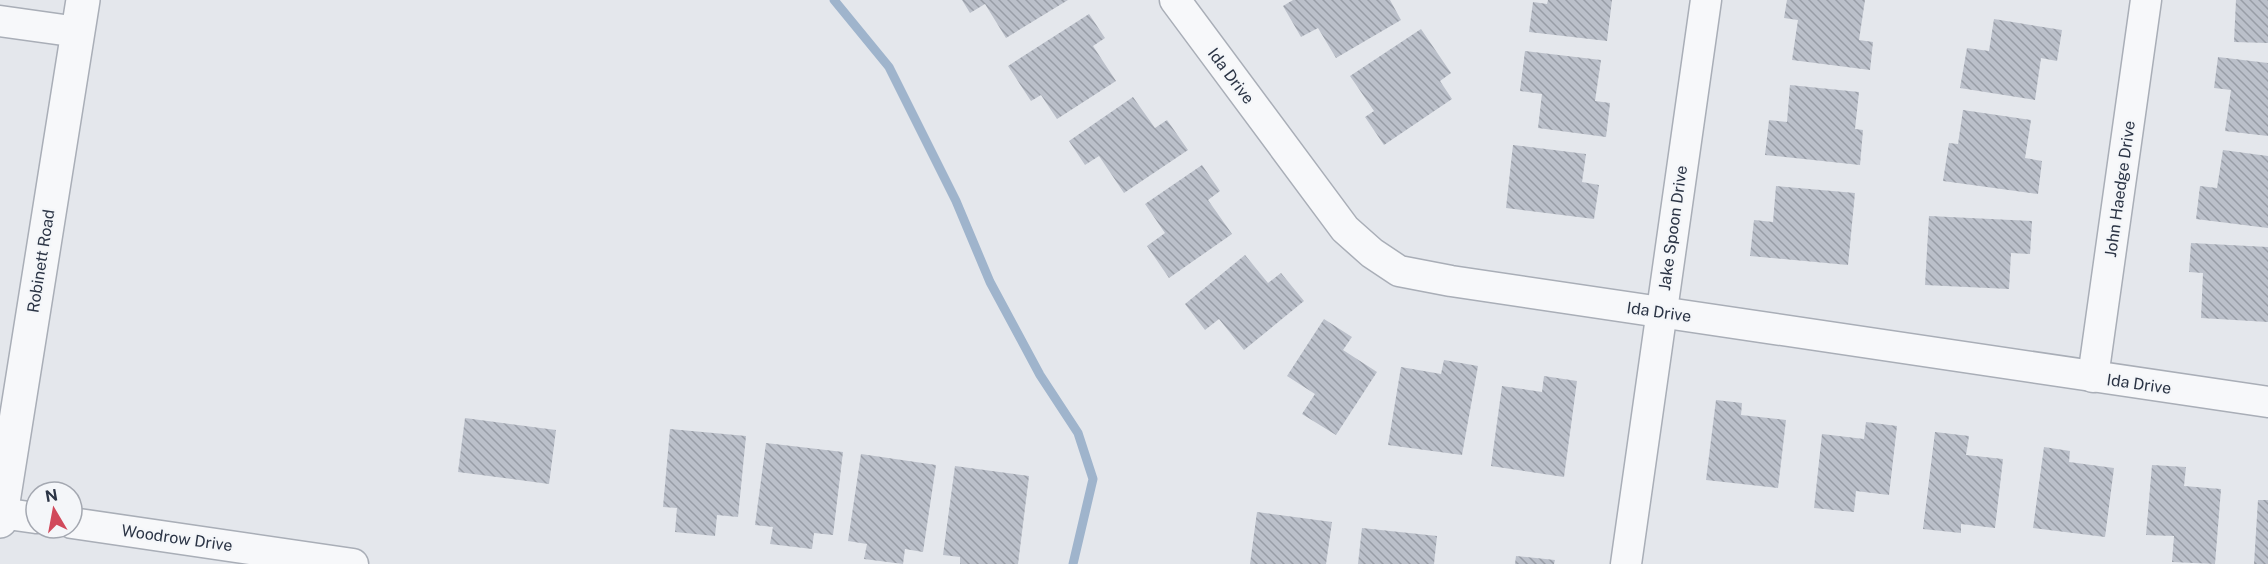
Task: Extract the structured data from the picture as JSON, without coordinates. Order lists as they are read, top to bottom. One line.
{"streets":{"street":["Ida Drive","John Haedge Drive","Jake Spoon Drive","Robinett Road","Woodrow Drive"]},"crossings":[["Ida Drive","John Haedge Drive"],["Ida Drive","Jake Spoon Drive"]],"north":"top"}
